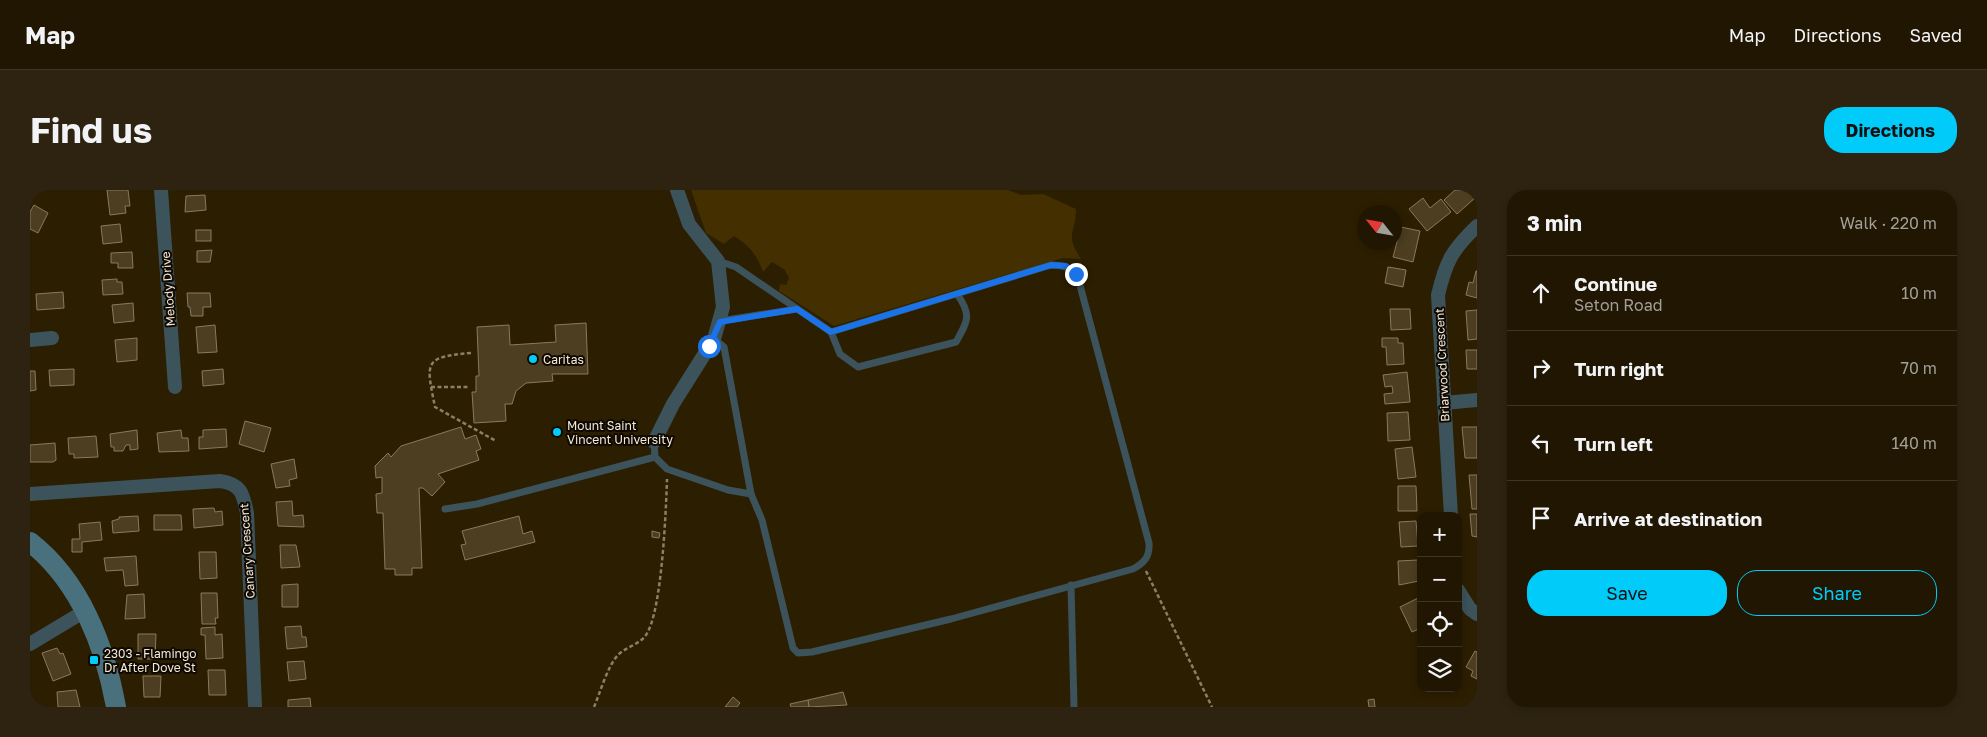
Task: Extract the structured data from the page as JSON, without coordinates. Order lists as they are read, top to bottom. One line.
{"streets":{"street":["Melody Drive","Briarwood Crescent","Canary Crescent"]},"places":{"other":["Caritas","Mount Saint Vincent University"],"transit":["2303 - Flamingo Dr After Dove St"]},"north":"top left","page":{"header":"Map","nav":["Map","Directions","Saved"],"buttons":["Directions",["Save","Share"]],"title":"Find us","heading":["3 min","Walk · 220 m"],"list":[["Continue","Seton Road","10 m"],["Turn right","70 m"],["Turn left","140 m"],"Arrive at destination"],"map_buttons":["+","−"]}}
